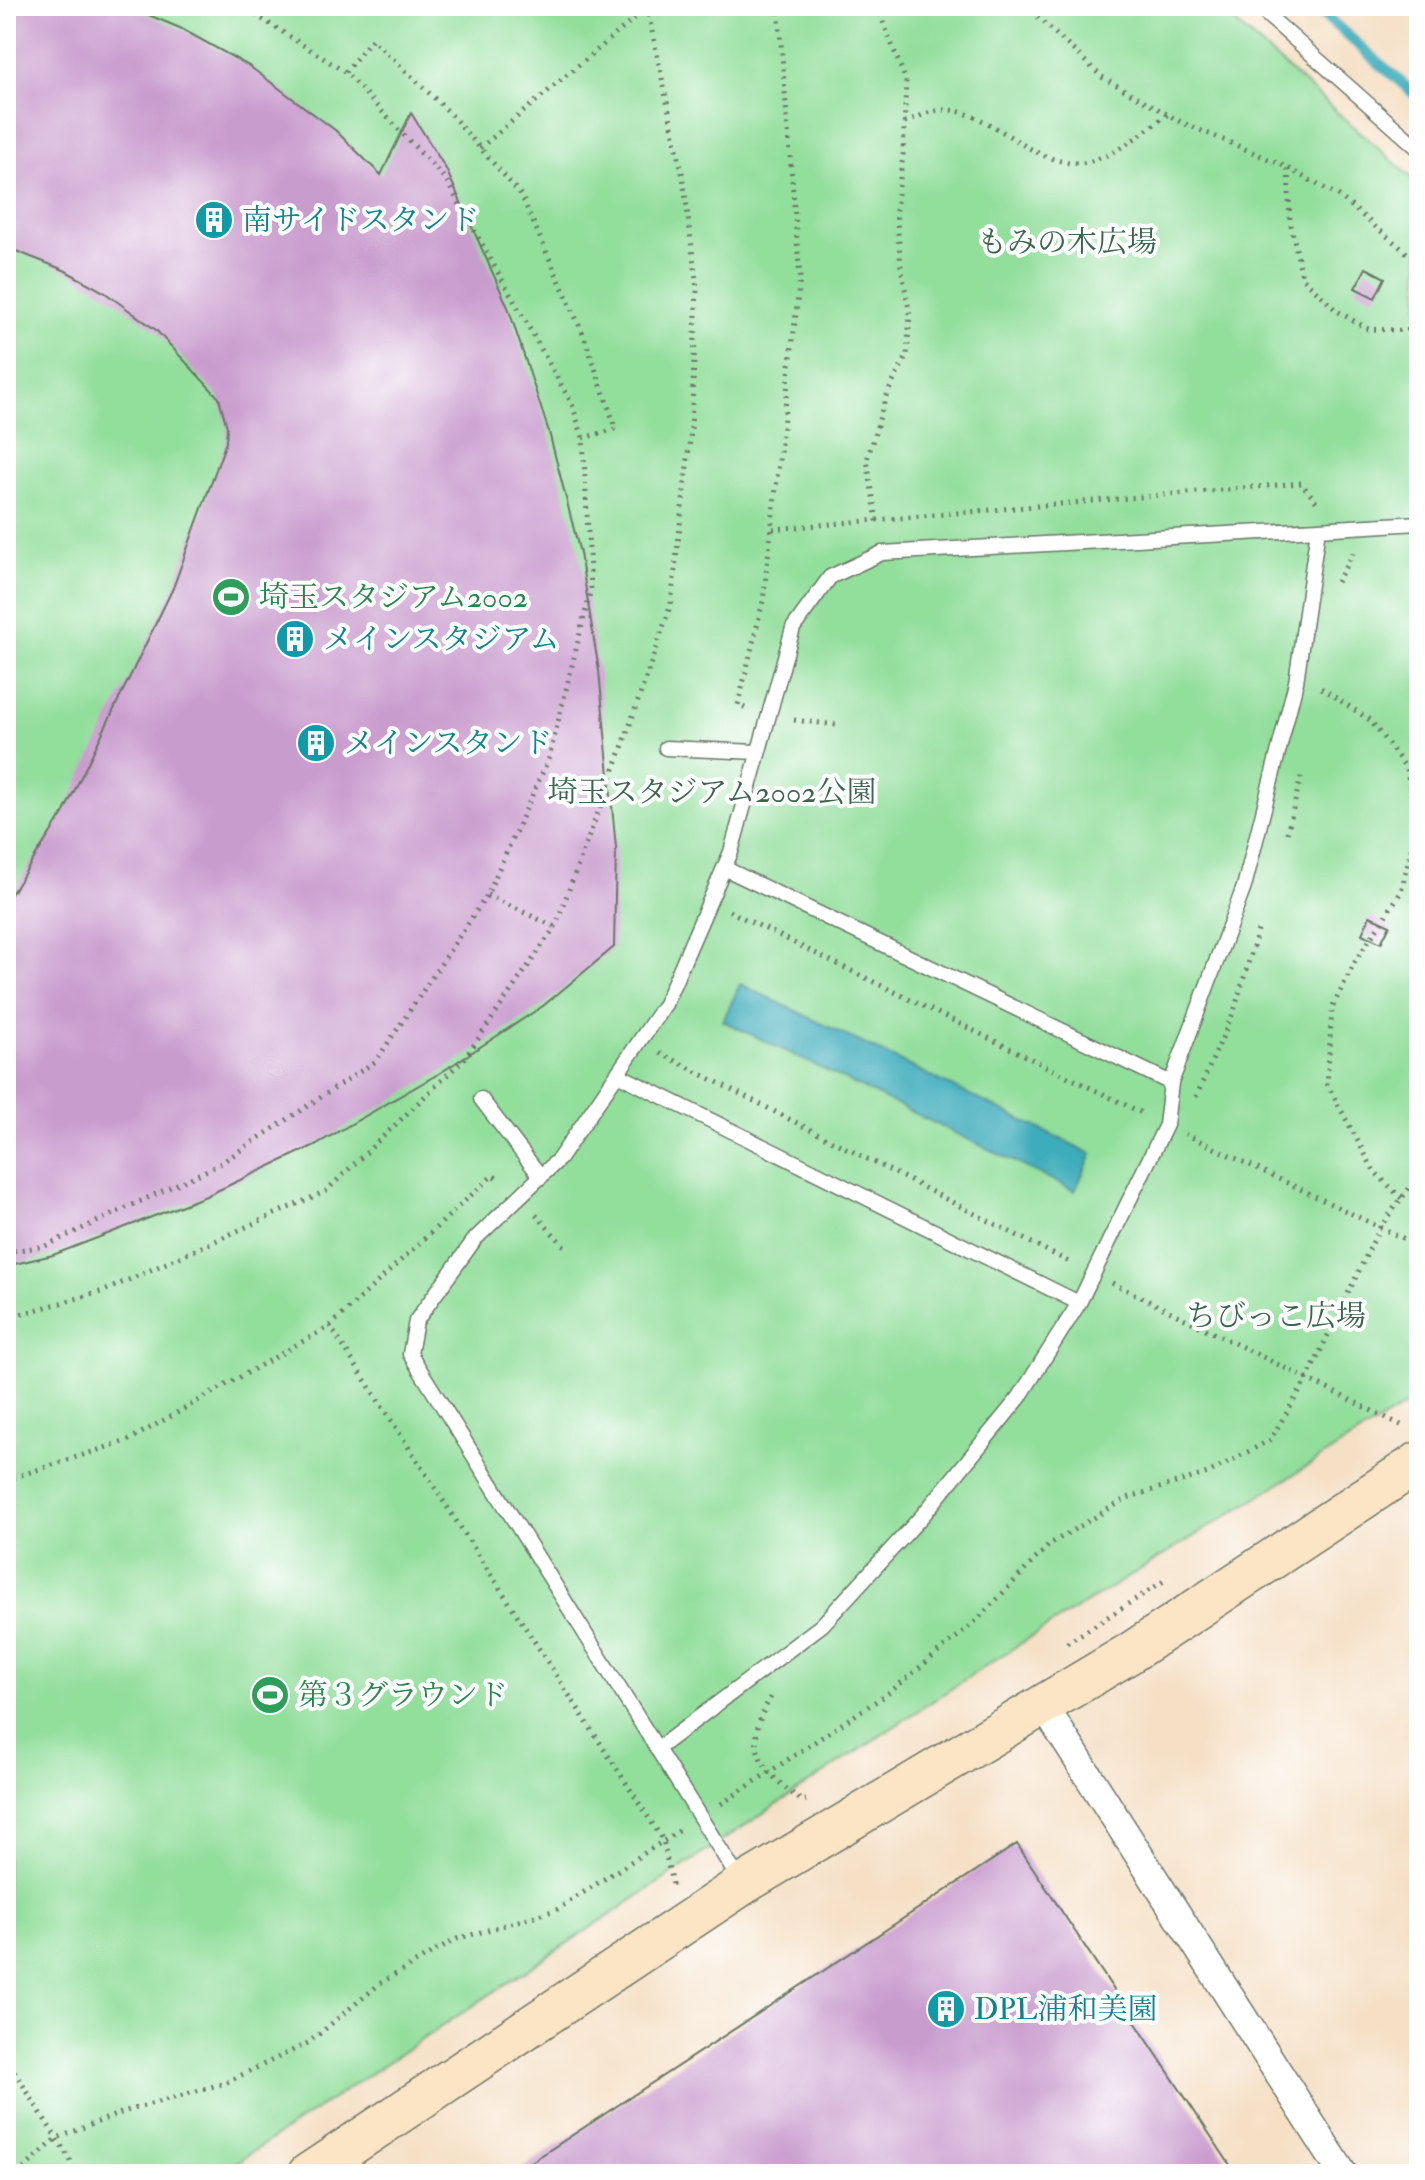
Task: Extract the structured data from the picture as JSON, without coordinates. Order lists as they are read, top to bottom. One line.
{"parks":["もみの木広場","埼玉スタジアム2002公園","ちびっこ広場"],"places":{"building":["南サイドスタンド","メインスタジアム","メインスタンド","DPL浦和美園"],"sports":["埼玉スタジアム2002","第３グラウンド"]}}
